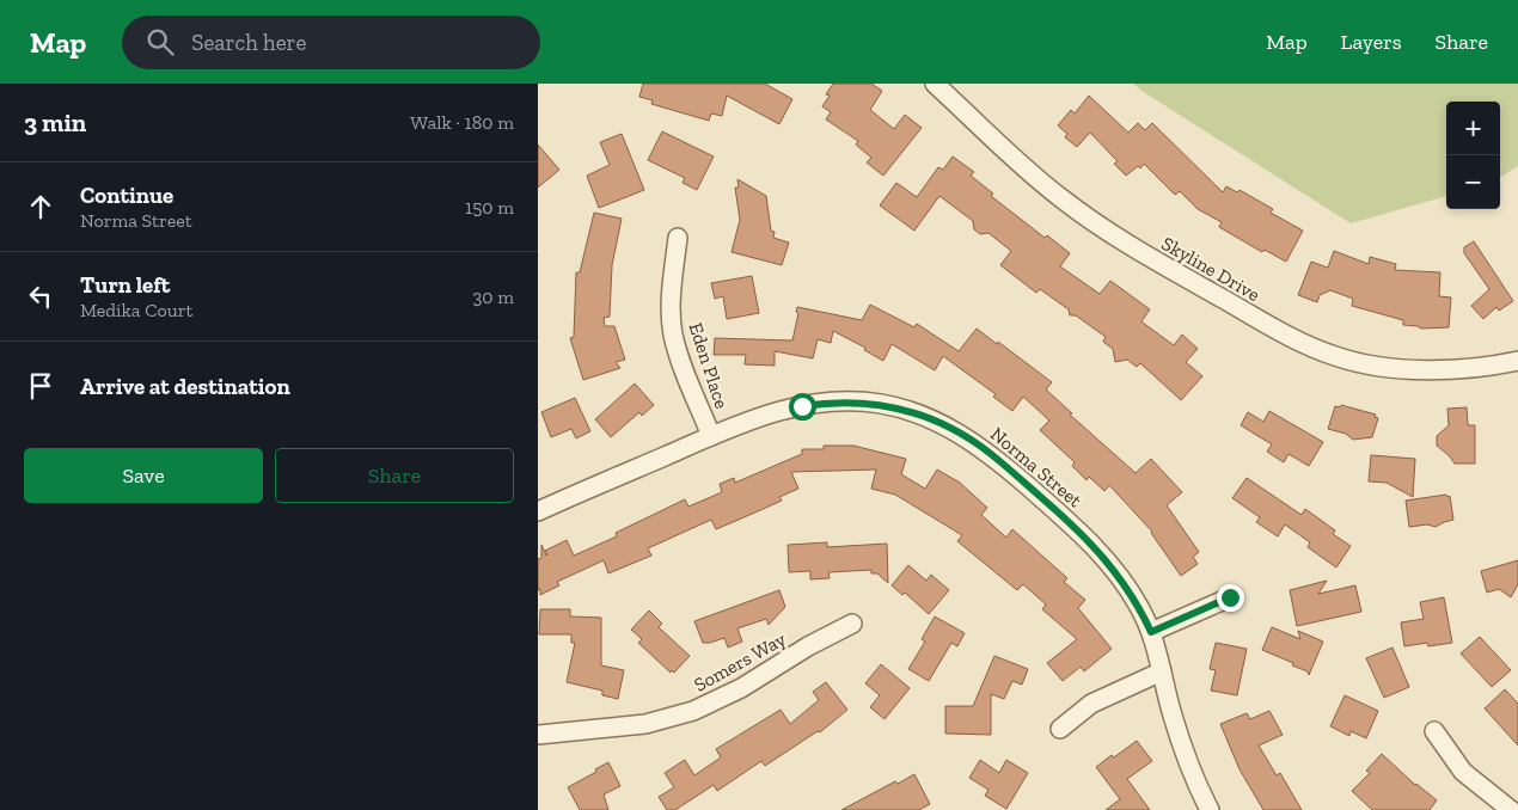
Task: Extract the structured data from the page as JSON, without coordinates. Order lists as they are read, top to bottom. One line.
{"streets":{"street":["Skyline Drive","Eden Place","Norma Street","Somers Way"]},"crossings":[["Eden Place","Norma Street"]],"page":{"header":"Map","search":"Search here","nav":["Map","Layers","Share"],"heading":["3 min","Walk · 180 m"],"map_buttons":["+","−"],"list":[["Continue","Norma Street","150 m"],["Turn left","Medika Court","30 m"],"Arrive at destination"],"buttons":["Save","Share"]}}
